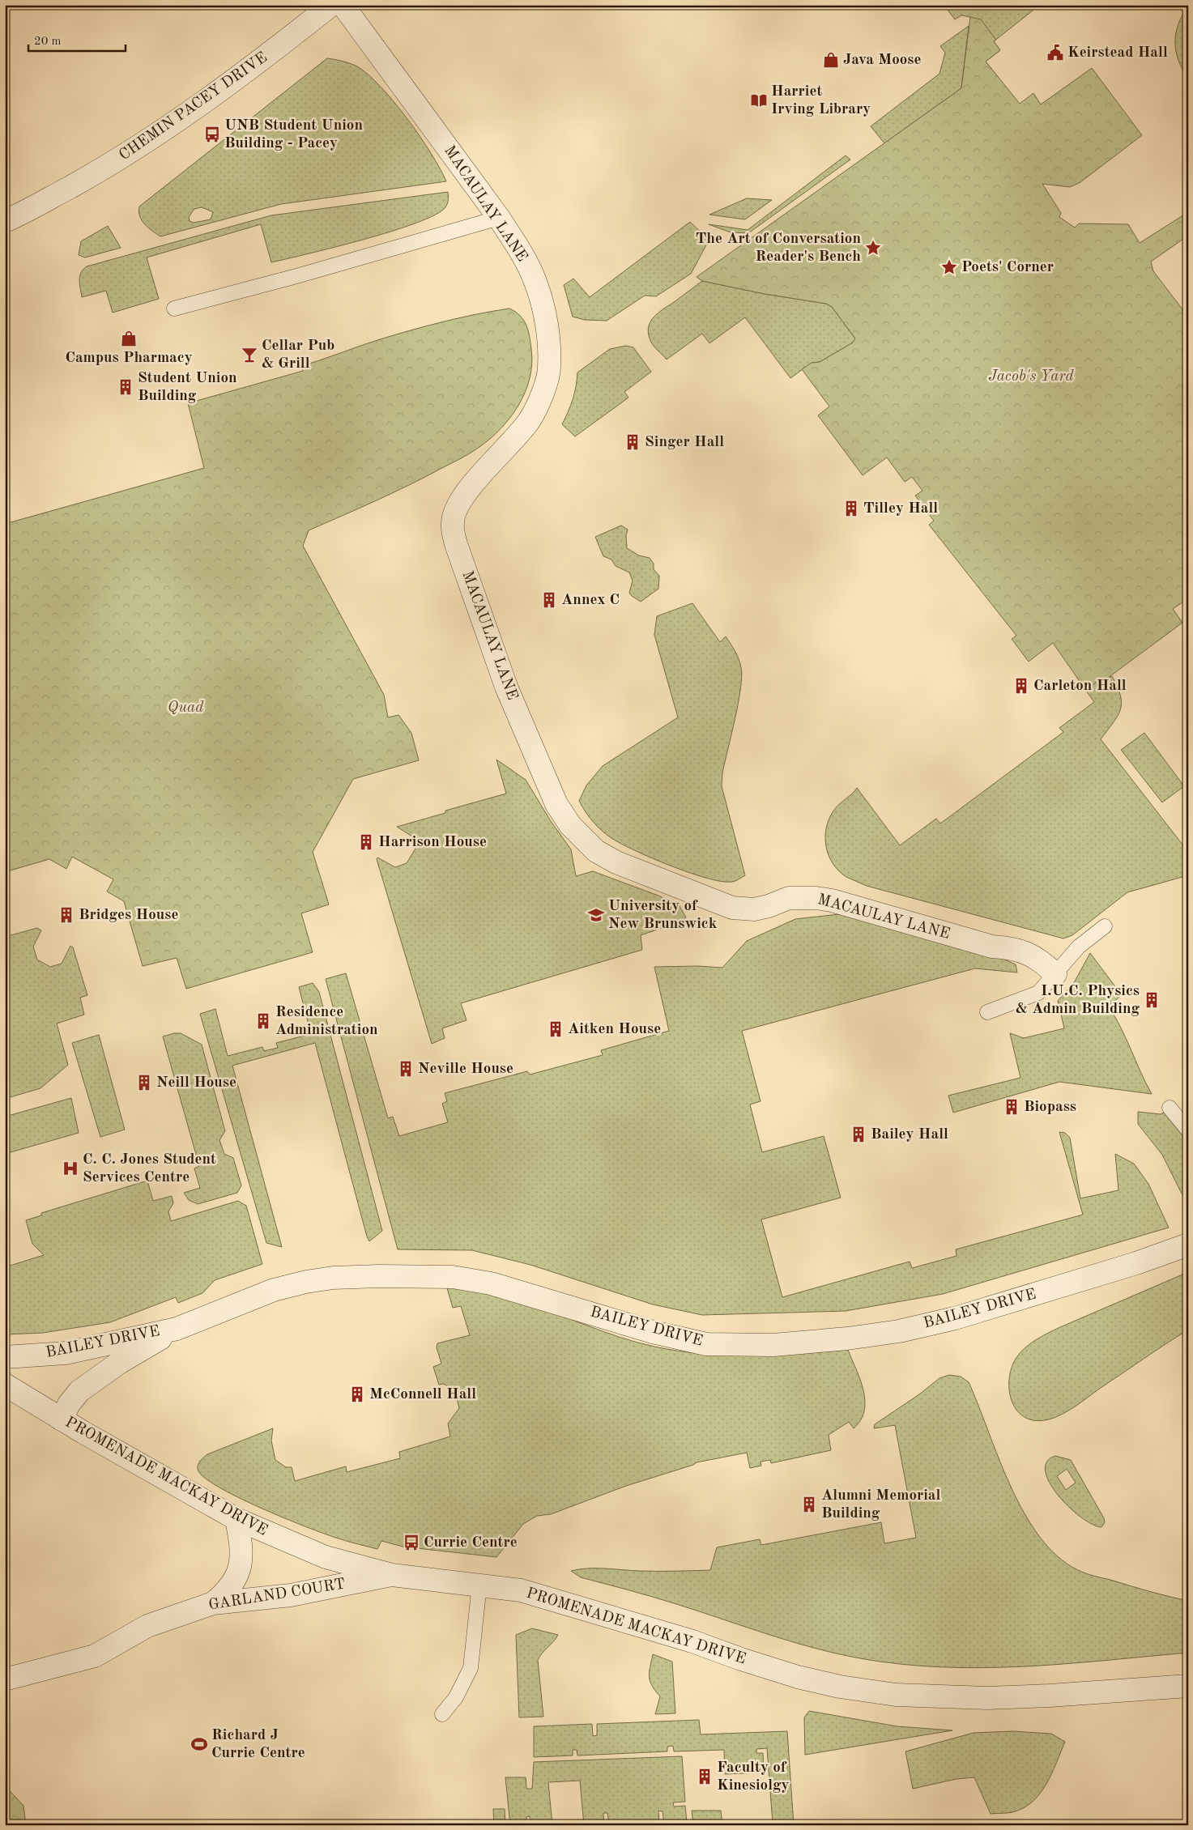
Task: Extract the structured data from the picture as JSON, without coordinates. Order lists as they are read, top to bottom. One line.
{"streets":{"street":["CHEMIN PACEY DRIVE","MACAULAY LANE","BAILEY DRIVE","PROMENADE MACKAY DRIVE","GARLAND COURT"]},"crossings":[["BAILEY DRIVE","PROMENADE MACKAY DRIVE"],["PROMENADE MACKAY DRIVE","GARLAND COURT"]],"parks":["Jacob's Yard","Quad"],"places":{"public building":["Keirstead Hall"],"shop":["Java Moose","Campus Pharmacy"],"library":["Harriet Irving Library"],"bus stop":["UNB Student Union Building - Pacey","Currie Centre"],"place":["The Art of Conversation Reader's Bench","Poets' Corner"],"bar":["Cellar Pub & Grill"],"building":["Student Union Building","Singer Hall","Tilley Hall","Annex C","Carleton Hall","Harrison House","Bridges House","I.U.C. Physics & Admin Building","Residence Administration","Aitken House","Neville House","Neill House","Biopass","Bailey Hall","McConnell Hall","Alumni Memorial Building","Faculty of Kinesiolgy"],"school or university":["University of New Brunswick"],"hospital":["C. C. Jones Student Services Centre"],"sports":["Richard J Currie Centre"]},"scale_bar":"20 m"}
